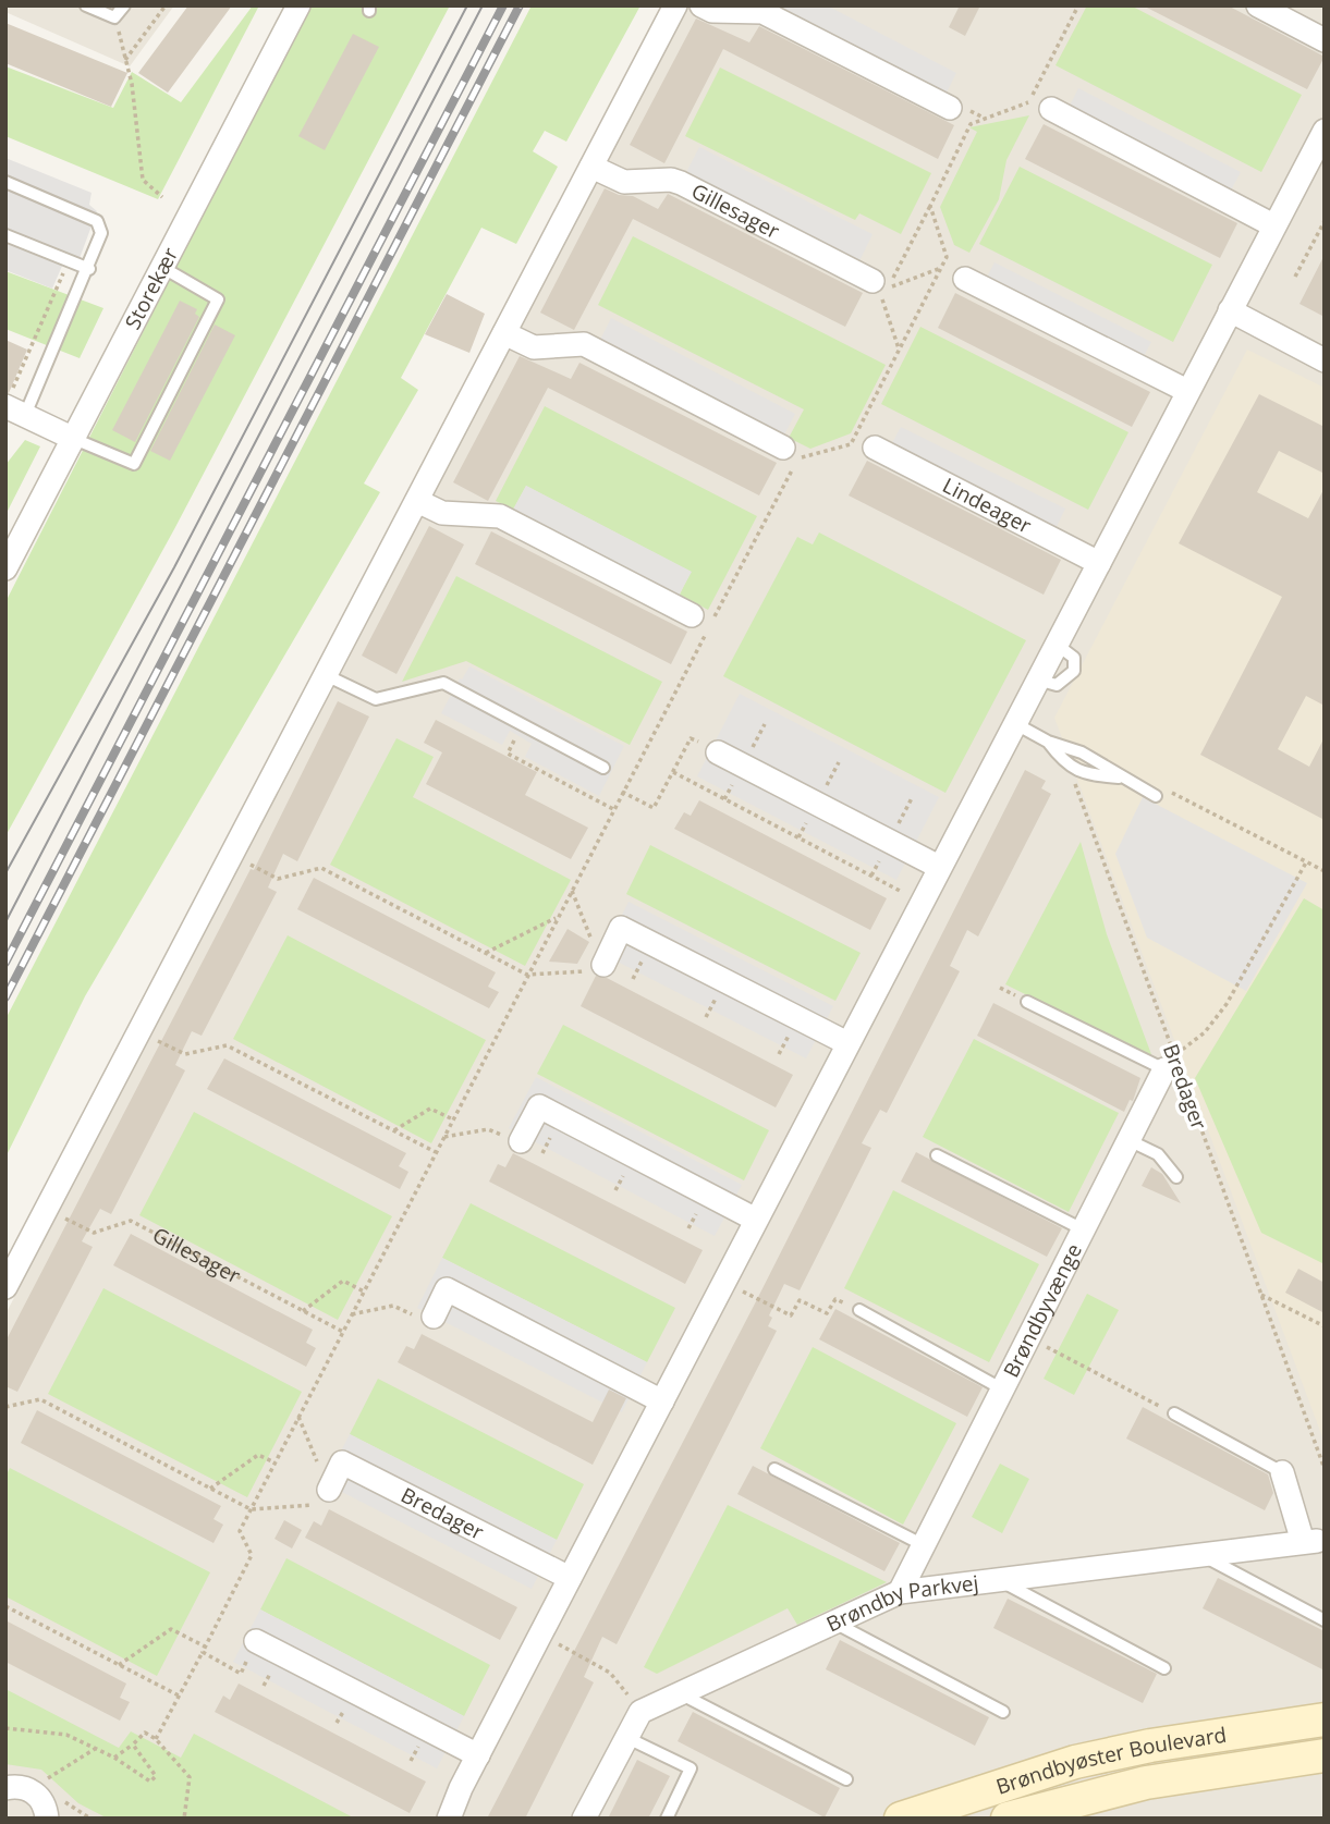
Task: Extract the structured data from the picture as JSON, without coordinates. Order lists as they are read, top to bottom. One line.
{"streets":{"street":["Gillesager","Storekær","Lindeager","Bredager","Brøndbyvænge","Brøndby Parkvej","Brøndbyøster Boulevard"]},"crossings":[["Bredager","Brøndbyvænge"],["Brøndbyvænge","Brøndby Parkvej"]]}
